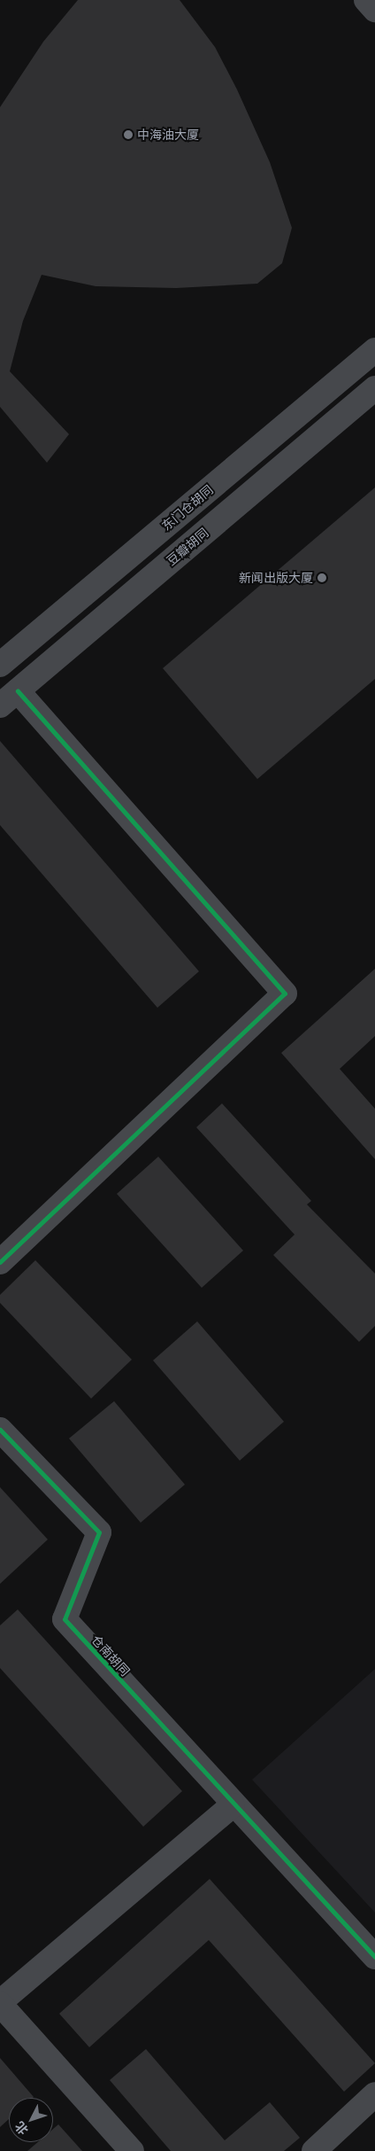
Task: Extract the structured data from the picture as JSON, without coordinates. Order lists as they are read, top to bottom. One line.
{"streets":{"street":["东门仓胡同","豆瓣胡同","仓南胡同"]},"places":["中海油大厦","新闻出版大厦"],"north":"bottom left"}
